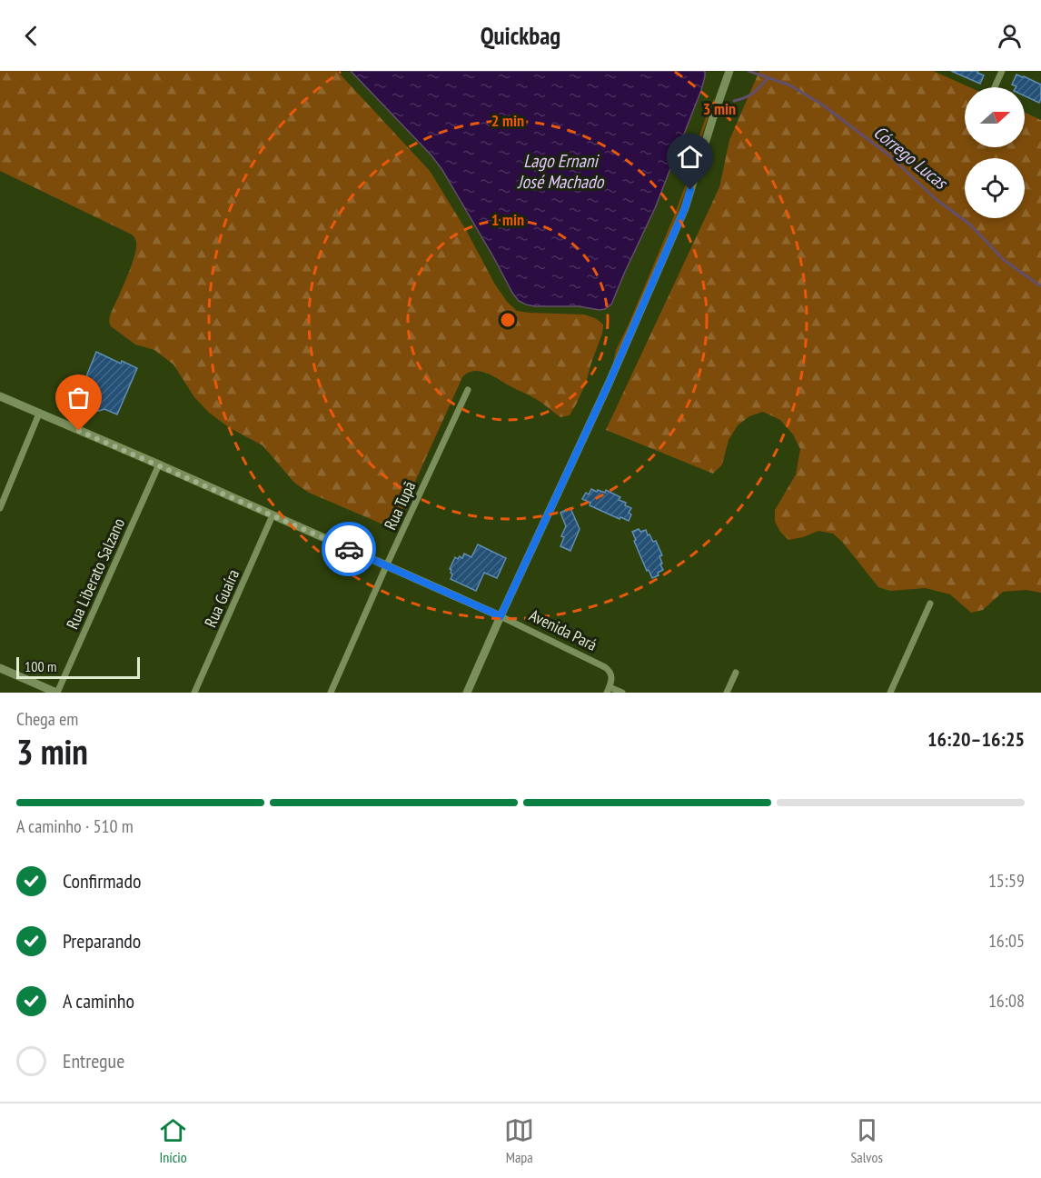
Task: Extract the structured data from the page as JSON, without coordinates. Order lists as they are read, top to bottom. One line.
{"streets":{"street":["Rua Tupã","Rua Liberato Salzano","Rua Guaíra","Avenida Pará"]},"crossings":[["Rua Tupã","Avenida Pará"],["Rua Liberato Salzano","Avenida Pará"],["Rua Guaíra","Avenida Pará"]],"water":["Córrego Lucas","Lago Ernani José Machado"],"scale_bar":"100 m","north":"right","page":{"header":"Quickbag","scale":"100 m","heading":["3 min","Chega em","16:20–16:25"],"bar":"A caminho · 510 m","list":[["Confirmado","15:59"],["Preparando","16:05"],["A caminho","16:08"],"Entregue"],"tabs":["Início","Mapa","Salvos"]},"rings":["3 min","2 min","1 min"]}
